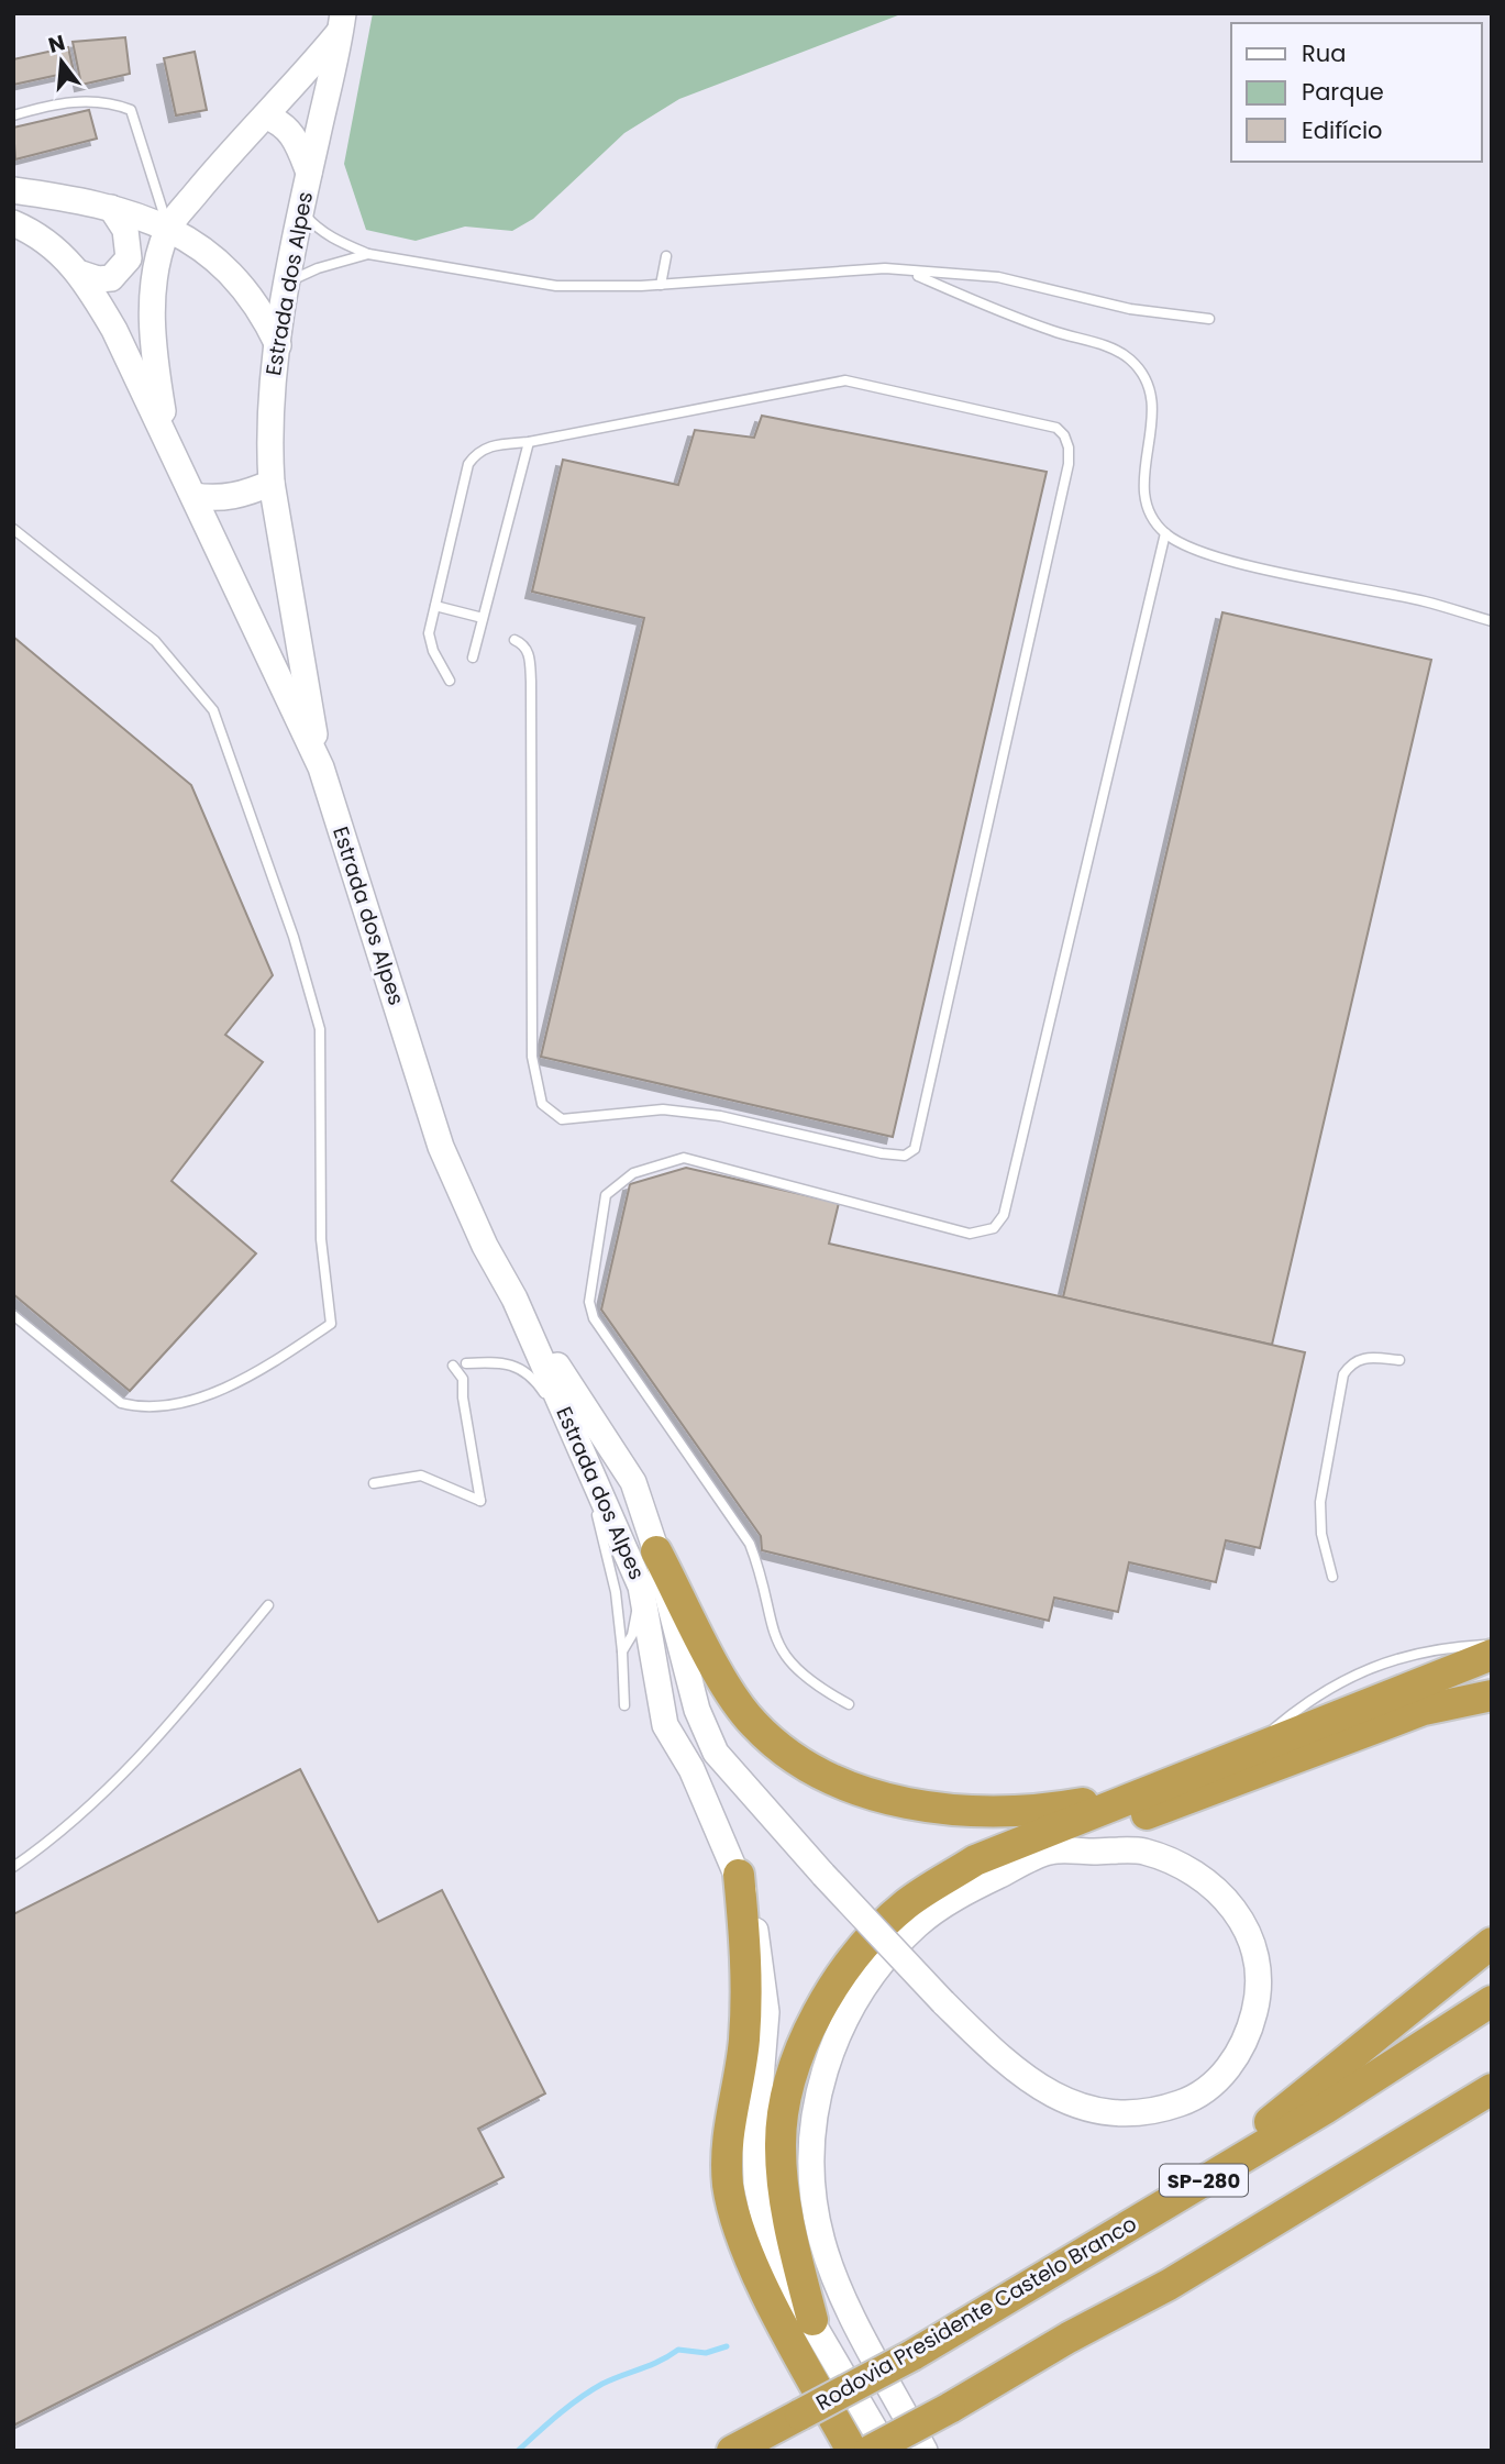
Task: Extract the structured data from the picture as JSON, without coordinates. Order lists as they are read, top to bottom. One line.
{"streets":{"highway":["SP-280","Rodovia Presidente Castelo Branco"],"main road":["Estrada dos Alpes"]},"legend":["Rua","Parque","Edifício"],"north":"top"}
